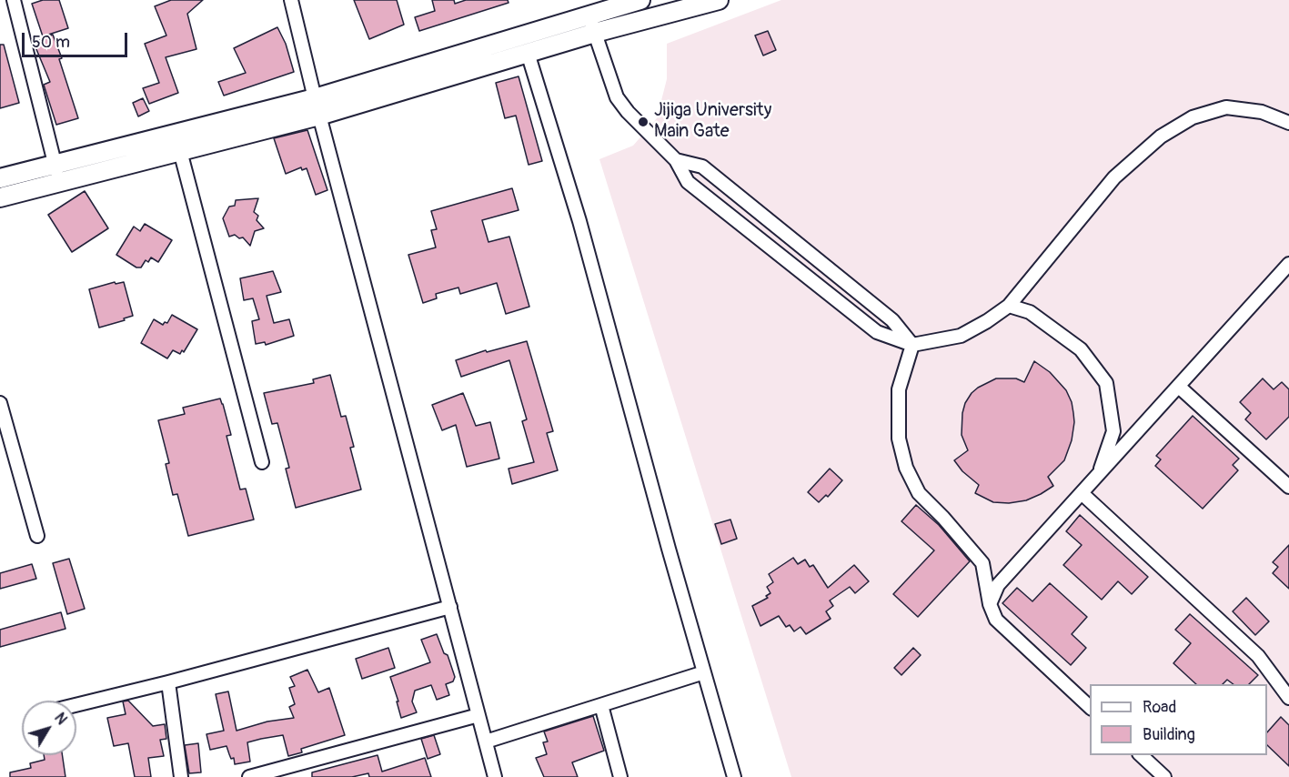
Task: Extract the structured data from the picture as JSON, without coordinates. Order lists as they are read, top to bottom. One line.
{"places":["Jijiga University Main Gate"],"legend":["Road","Building"],"scale_bar":"50 m","north":"top right"}
